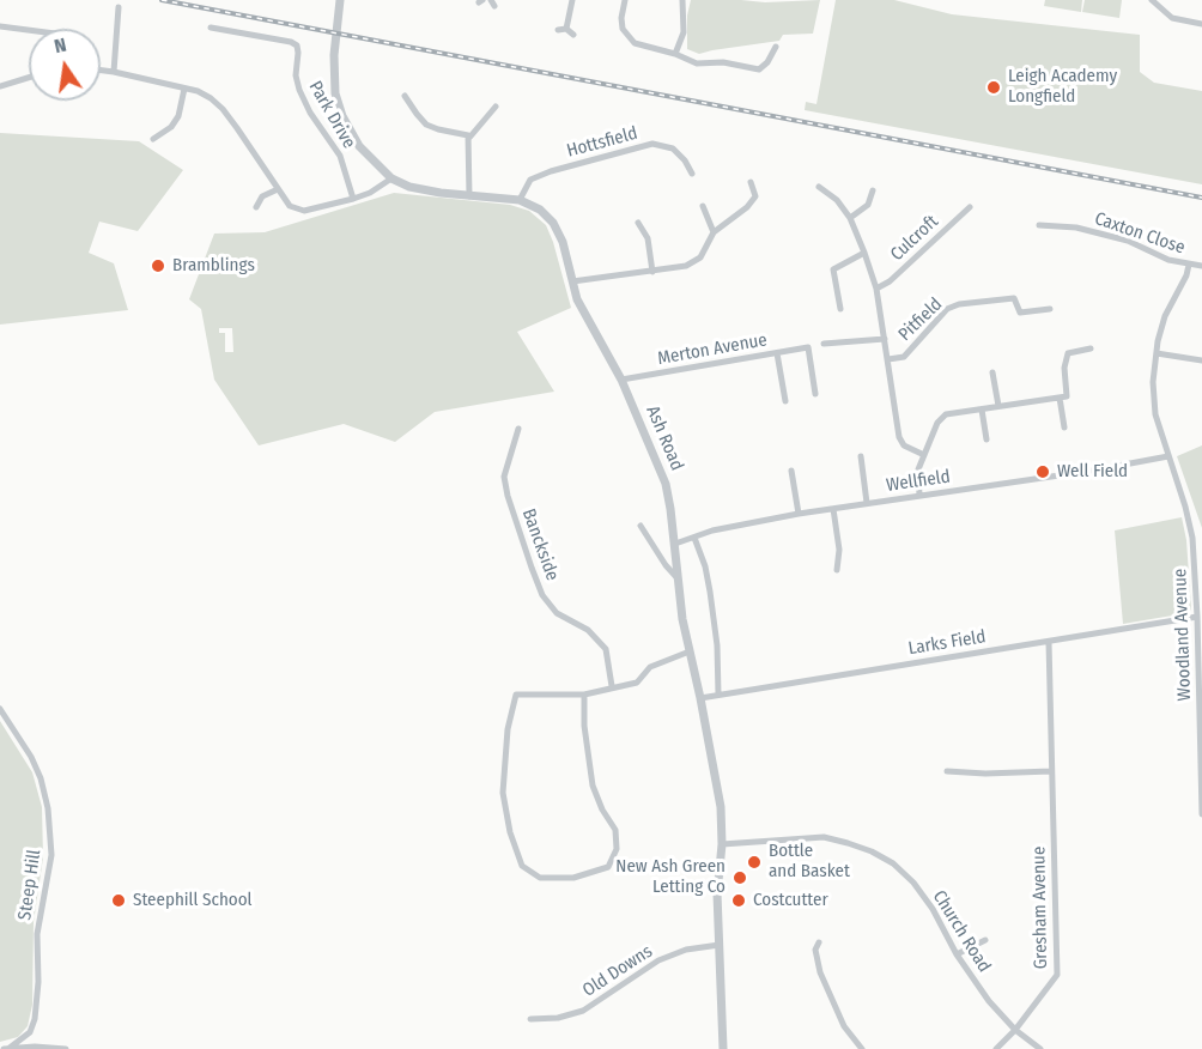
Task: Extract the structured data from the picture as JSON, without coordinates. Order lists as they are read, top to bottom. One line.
{"streets":{"street":["Park Drive","Hottsfield","Caxton Close","Culcroft","Pitfield","Merton Avenue","Ash Road","Wellfield","Banckside","Woodland Avenue","Larks Field","Steep Hill","Gresham Avenue","Church Road","Old Downs"]},"crossings":[["Hottsfield","Ash Road"],["Caxton Close","Wellfield"],["Caxton Close","Woodland Avenue"],["Merton Avenue","Ash Road"],["Ash Road","Wellfield"],["Ash Road","Larks Field"],["Ash Road","Church Road"],["Ash Road","Old Downs"],["Wellfield","Woodland Avenue"],["Woodland Avenue","Larks Field"],["Larks Field","Gresham Avenue"],["Gresham Avenue","Church Road"]],"places":["Leigh Academy Longfield","Bramblings","Well Field","Bottle and Basket","New Ash Green Letting Co","Steephill School","Costcutter"],"north":"top"}
